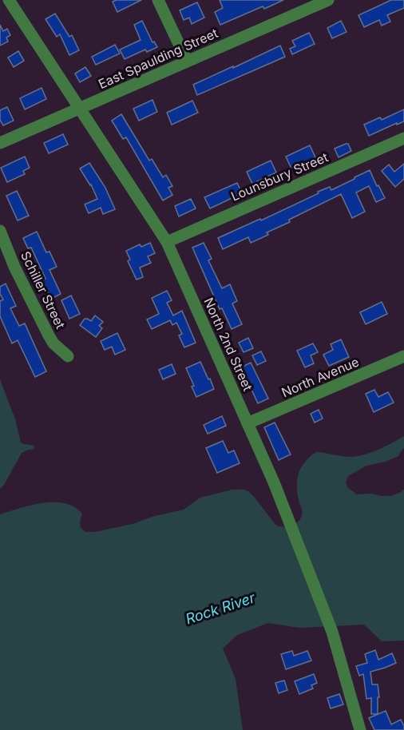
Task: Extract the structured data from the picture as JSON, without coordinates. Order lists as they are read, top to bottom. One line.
{"streets":{"street":["East Spaulding Street","Lounsbury Street","Schiller Street","North 2nd Street","North Avenue"]},"crossings":[["East Spaulding Street","North 2nd Street"],["Lounsbury Street","North 2nd Street"],["North 2nd Street","North Avenue"]],"water":["Rock River"]}
